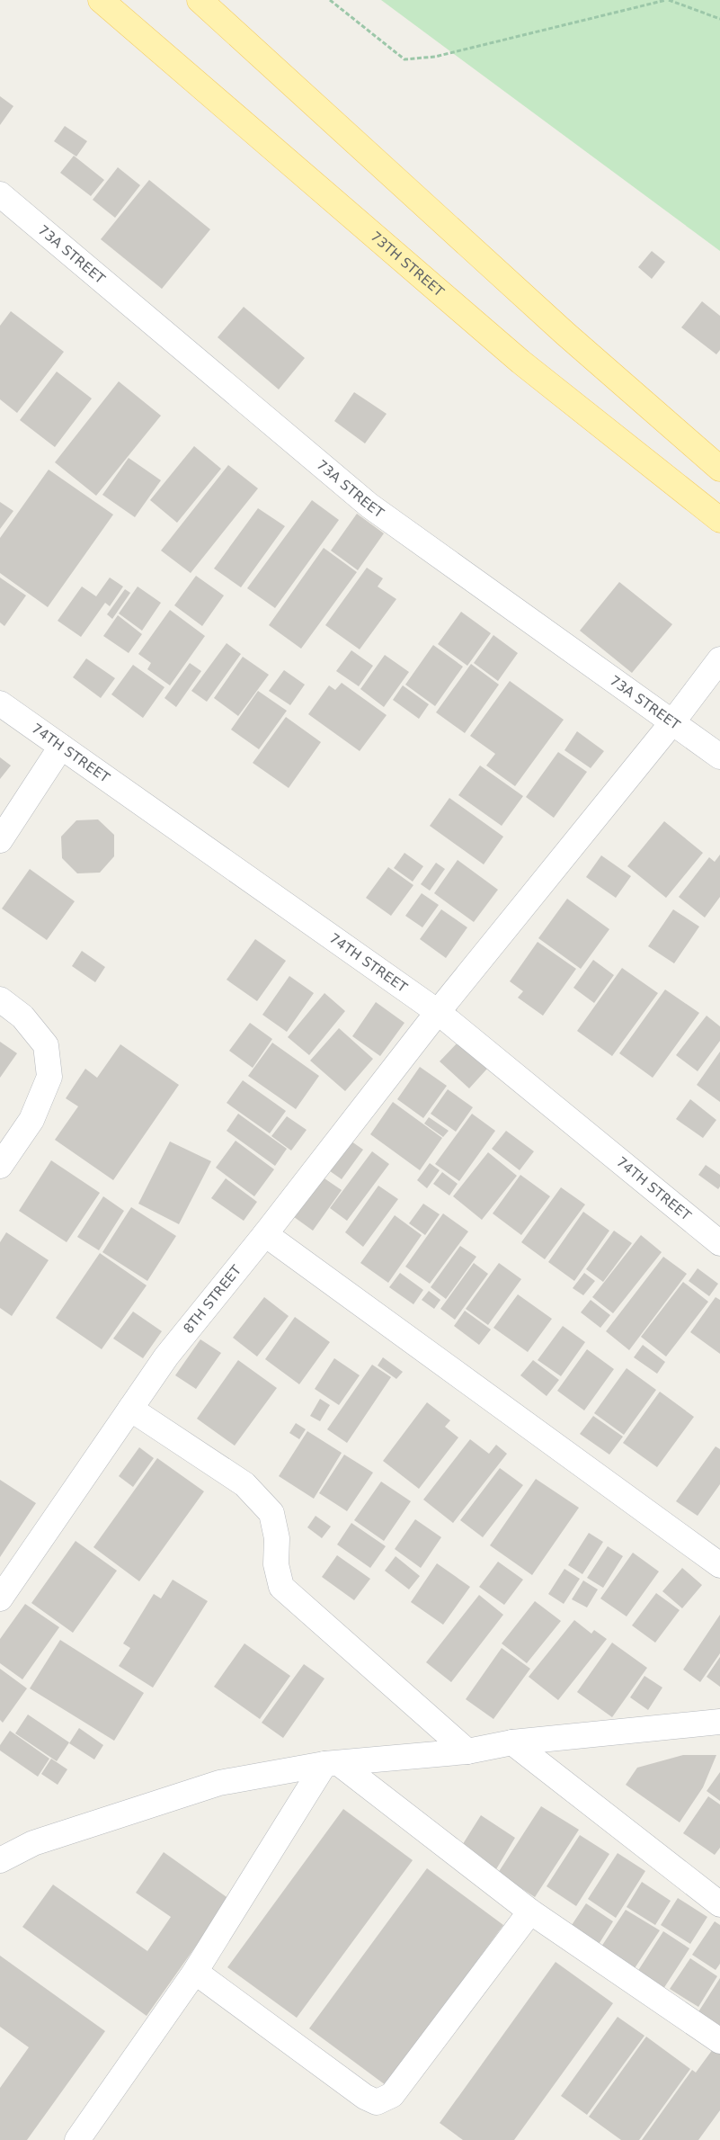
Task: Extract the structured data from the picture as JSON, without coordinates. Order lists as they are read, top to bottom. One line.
{"streets":{"main road":["73TH STREET"],"street":["73A STREET","74TH STREET","8TH STREET"]},"crossings":[["73A STREET","8TH STREET"],["74TH STREET","8TH STREET"]]}
